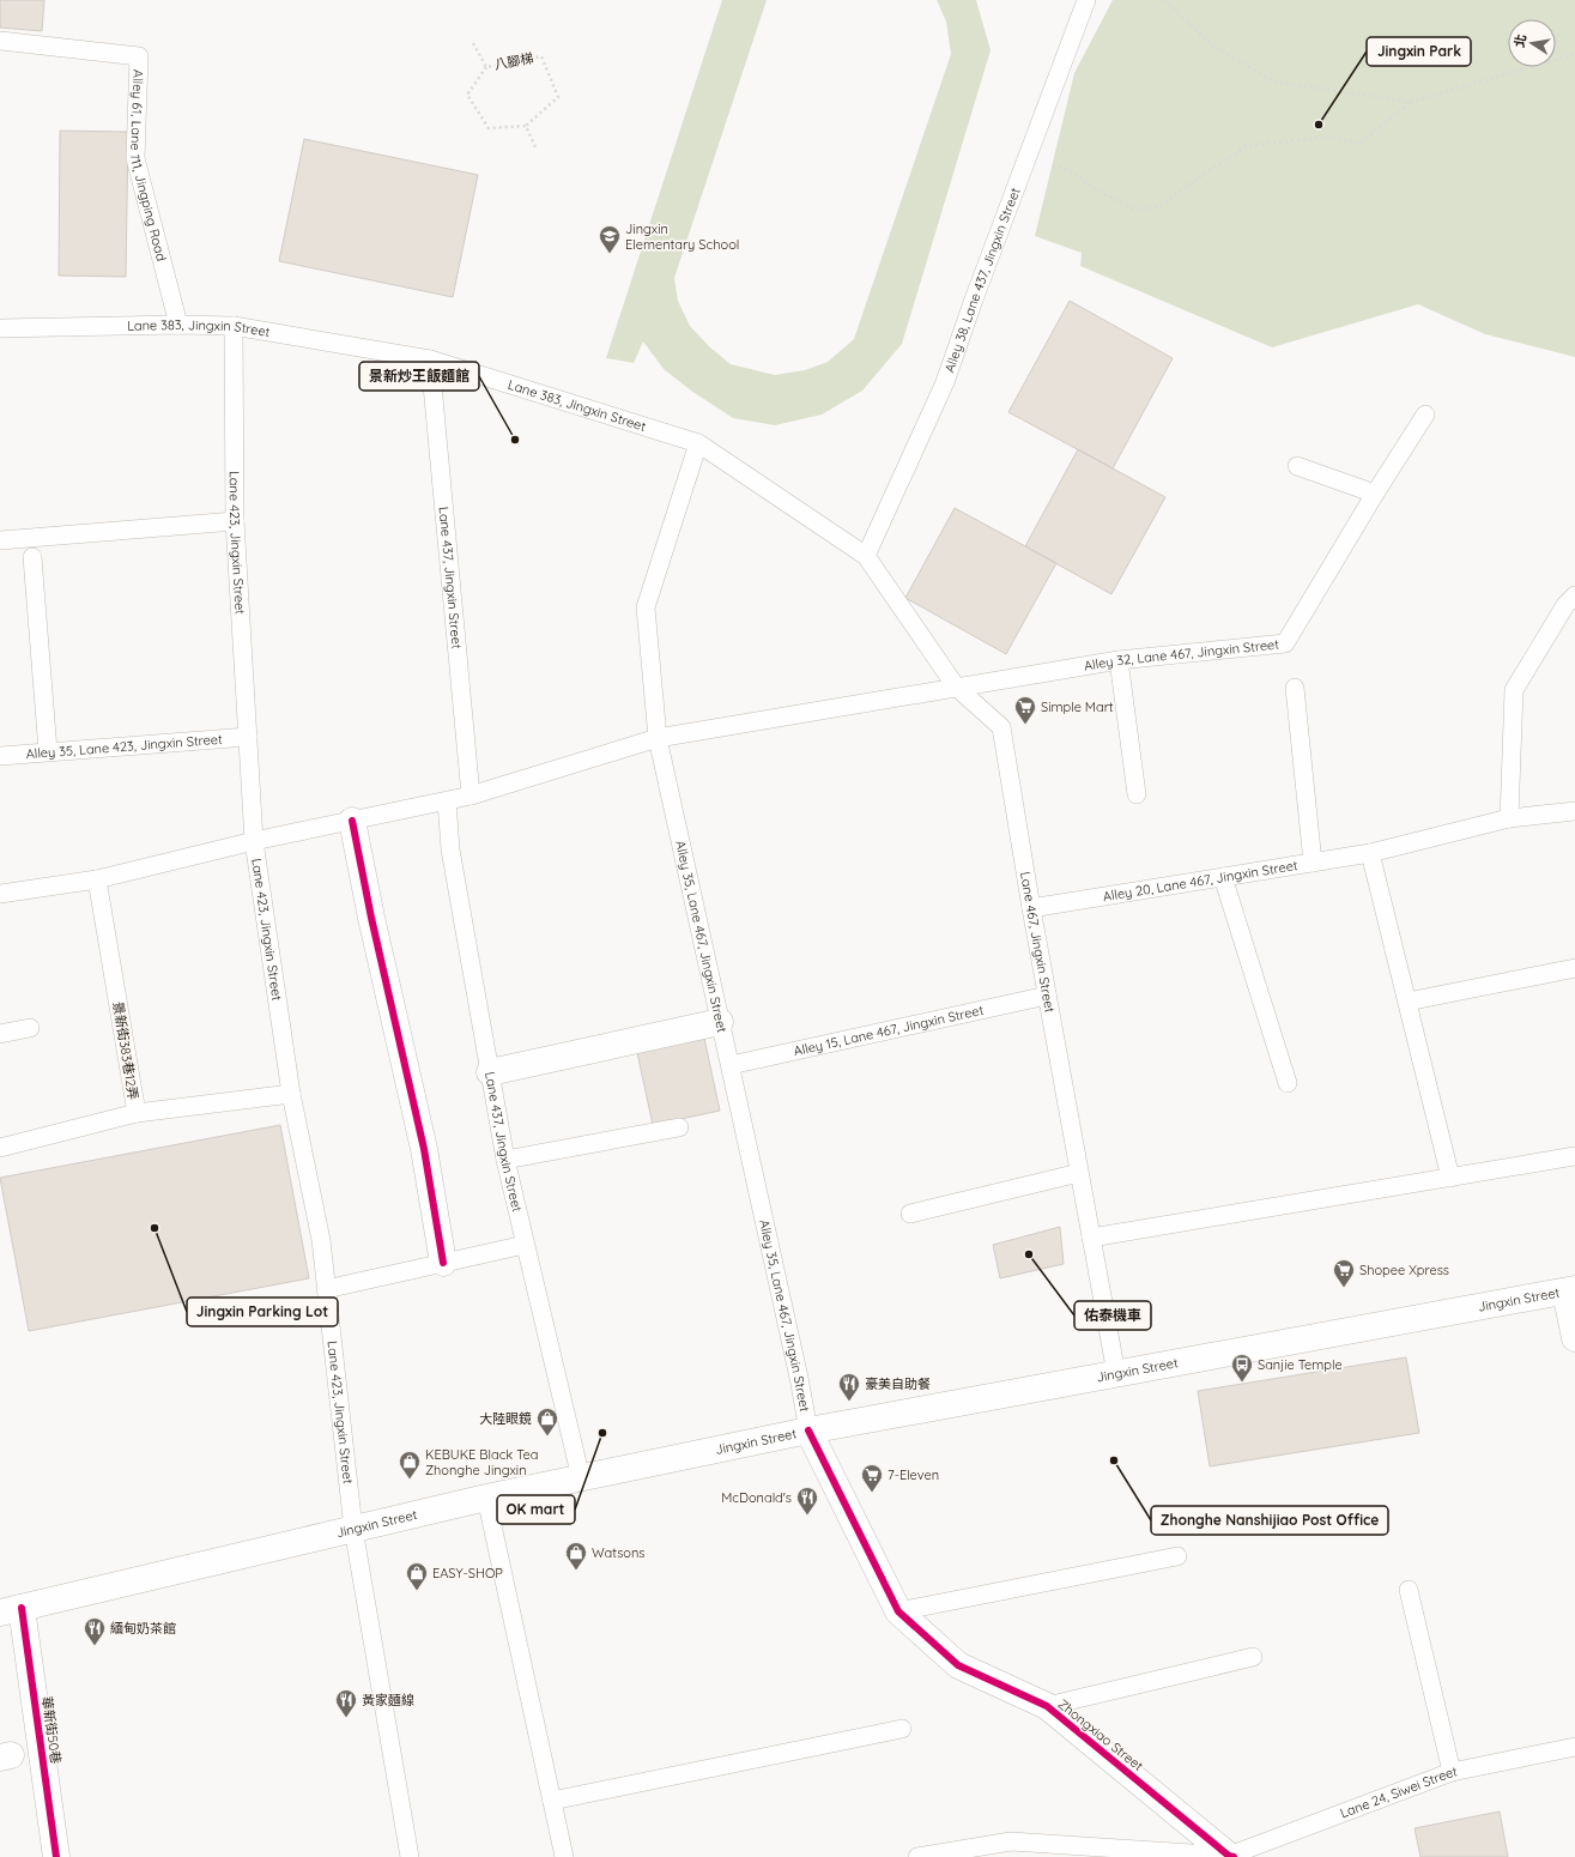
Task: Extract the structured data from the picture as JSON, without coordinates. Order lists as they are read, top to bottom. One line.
{"streets":{"street":["Jingxin Street","華新街50巷","Zhongxiao Street"],"lane":["Alley 61, Lane 111, Jingping Road","Alley 38, Lane 437, Jingxin Street","Lane 383, Jingxin Street","Lane 423, Jingxin Street","Lane 437, Jingxin Street","Alley 32, Lane 467, Jingxin Street","Alley 35, Lane 423, Jingxin Street","Alley 20, Lane 467, Jingxin Street","Alley 35, Lane 467, Jingxin Street","Lane 467, Jingxin Street","Alley 15, Lane 467, Jingxin Street","景新街383巷12弄","Lane 24, Siwei Street"],"path":["八腳梯"]},"crossings":[["Alley 61, Lane 111, Jingping Road","Lane 383, Jingxin Street"],["Alley 38, Lane 437, Jingxin Street","Lane 383, Jingxin Street"],["Alley 38, Lane 437, Jingxin Street","Lane 467, Jingxin Street"],["Lane 383, Jingxin Street","Lane 423, Jingxin Street"],["Lane 383, Jingxin Street","Lane 437, Jingxin Street"],["Lane 383, Jingxin Street","Alley 35, Lane 467, Jingxin Street"],["Lane 383, Jingxin Street","Lane 467, Jingxin Street"],["Lane 423, Jingxin Street","Alley 32, Lane 467, Jingxin Street"],["Lane 423, Jingxin Street","Alley 35, Lane 423, Jingxin Street"],["Lane 423, Jingxin Street","Jingxin Street"],["Lane 437, Jingxin Street","Alley 32, Lane 467, Jingxin Street"],["Lane 437, Jingxin Street","Jingxin Street"],["Alley 32, Lane 467, Jingxin Street","Alley 35, Lane 467, Jingxin Street"],["Alley 32, Lane 467, Jingxin Street","Lane 467, Jingxin Street"],["Alley 32, Lane 467, Jingxin Street","景新街383巷12弄"],["Alley 20, Lane 467, Jingxin Street","Lane 467, Jingxin Street"],["Alley 35, Lane 467, Jingxin Street","Alley 15, Lane 467, Jingxin Street"],["Alley 35, Lane 467, Jingxin Street","Jingxin Street"],["Alley 35, Lane 467, Jingxin Street","Zhongxiao Street"],["Lane 467, Jingxin Street","Alley 15, Lane 467, Jingxin Street"],["Lane 467, Jingxin Street","Jingxin Street"],["Jingxin Street","華新街50巷"],["Jingxin Street","Zhongxiao Street"],["Zhongxiao Street","Lane 24, Siwei Street"]],"places":{"other":["Jingxin Park","景新炒王飯麵館","Jingxin Parking Lot","佑泰機車","OK mart","Zhonghe Nanshijiao Post Office"],"school or university":["Jingxin Elementary School"],"supermarket":["Simple Mart","Shopee Xpress","7-Eleven"],"bus stop":["Sanjie Temple"],"restaurant":["豪美自助餐","McDonald's","緬甸奶茶館","黃家麵線"],"shop":["大陸眼鏡","KEBUKE Black Tea Zhonghe Jingxin","Watsons","EASY-SHOP"]},"north":"left"}
